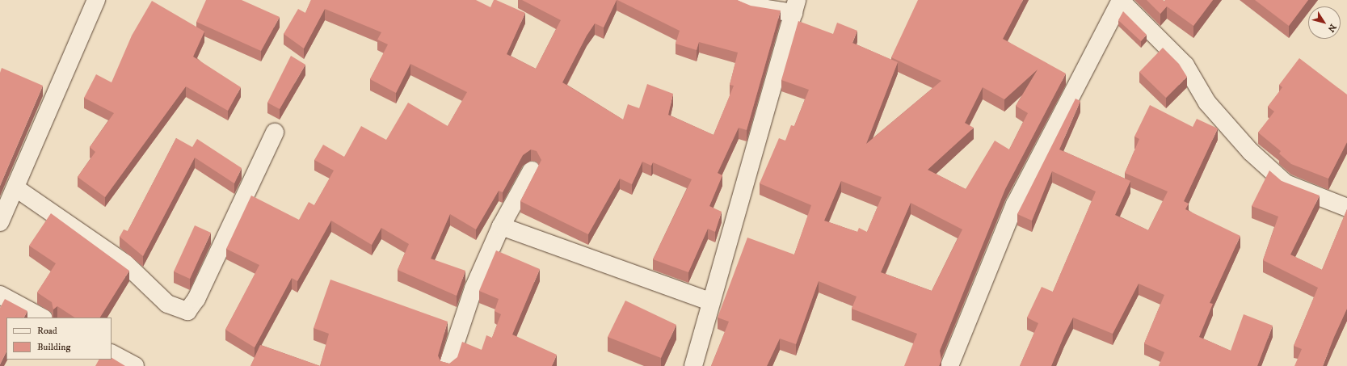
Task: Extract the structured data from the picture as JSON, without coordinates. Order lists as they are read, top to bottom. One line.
{"legend":["Road","Building"],"north":"bottom right"}
